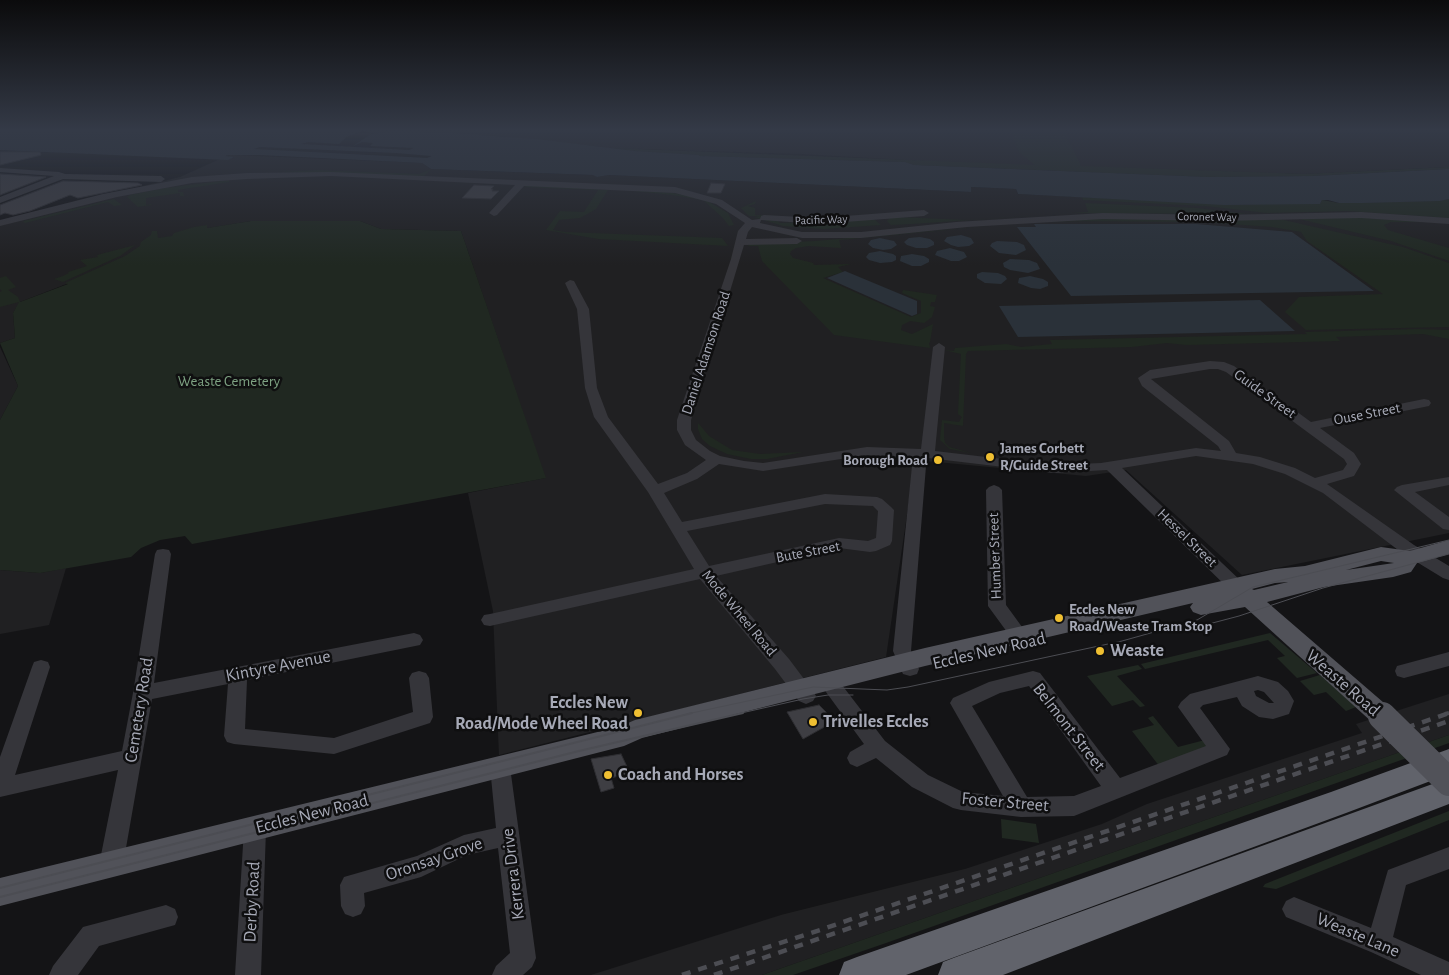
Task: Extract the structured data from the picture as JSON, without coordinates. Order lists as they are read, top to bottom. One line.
{"streets":{"main road":["Eccles New Road","Weaste Road"],"street":["Coronet Way","Pacific Way","Daniel Adamson Road","Guide Street","Ouse Street","Hessel Street","Bute Street","Humber Street","Mode Wheel Road","Kintyre Avenue","Cemetery Road","Belmont Street","Foster Street","Oronsay Grove","Kerrera Drive","Derby Road","Weaste Lane"]},"crossings":[["Coronet Way","Pacific Way"],["Daniel Adamson Road","Guide Street"],["Daniel Adamson Road","Hessel Street"],["Daniel Adamson Road","Eccles New Road"],["Guide Street","Ouse Street"],["Hessel Street","Eccles New Road"],["Hessel Street","Weaste Road"],["Bute Street","Mode Wheel Road"],["Humber Street","Eccles New Road"],["Mode Wheel Road","Eccles New Road"],["Eccles New Road","Weaste Road"],["Eccles New Road","Cemetery Road"],["Eccles New Road","Foster Street"],["Eccles New Road","Kerrera Drive"],["Eccles New Road","Derby Road"],["Kintyre Avenue","Cemetery Road"],["Belmont Street","Foster Street"],["Oronsay Grove","Kerrera Drive"]],"parks":["Weaste Cemetery"],"places":["James Corbett R/Guide Street","Borough Road","Eccles New Road/Weaste Tram Stop","Weaste","Eccles New Road/Mode Wheel Road","Trivelles Eccles","Coach and Horses"]}
